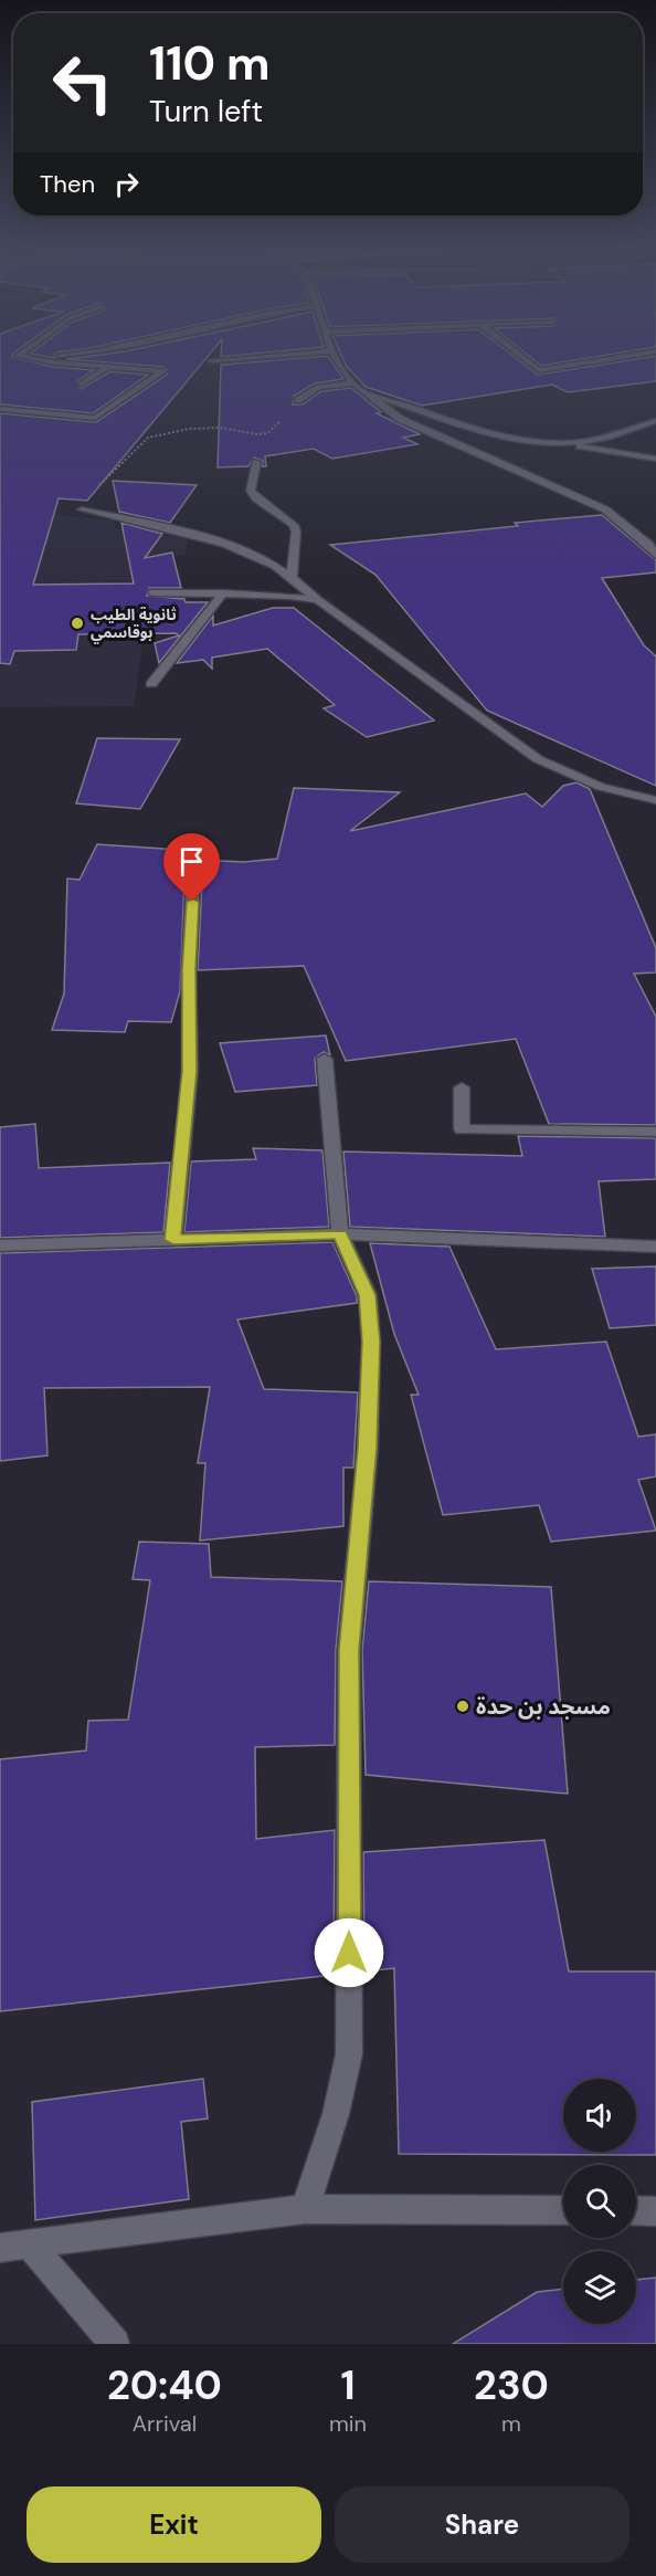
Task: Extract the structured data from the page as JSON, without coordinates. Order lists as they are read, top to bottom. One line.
{"places":["ثانوية الطيب بوقاسمي","مسجد بن حدة"],"page":{"turn":["110 m","Turn left"],"then":"Then","eta":["20:40","Arrival","1","min","230","m"],"buttons":["Exit","Share"]}}
